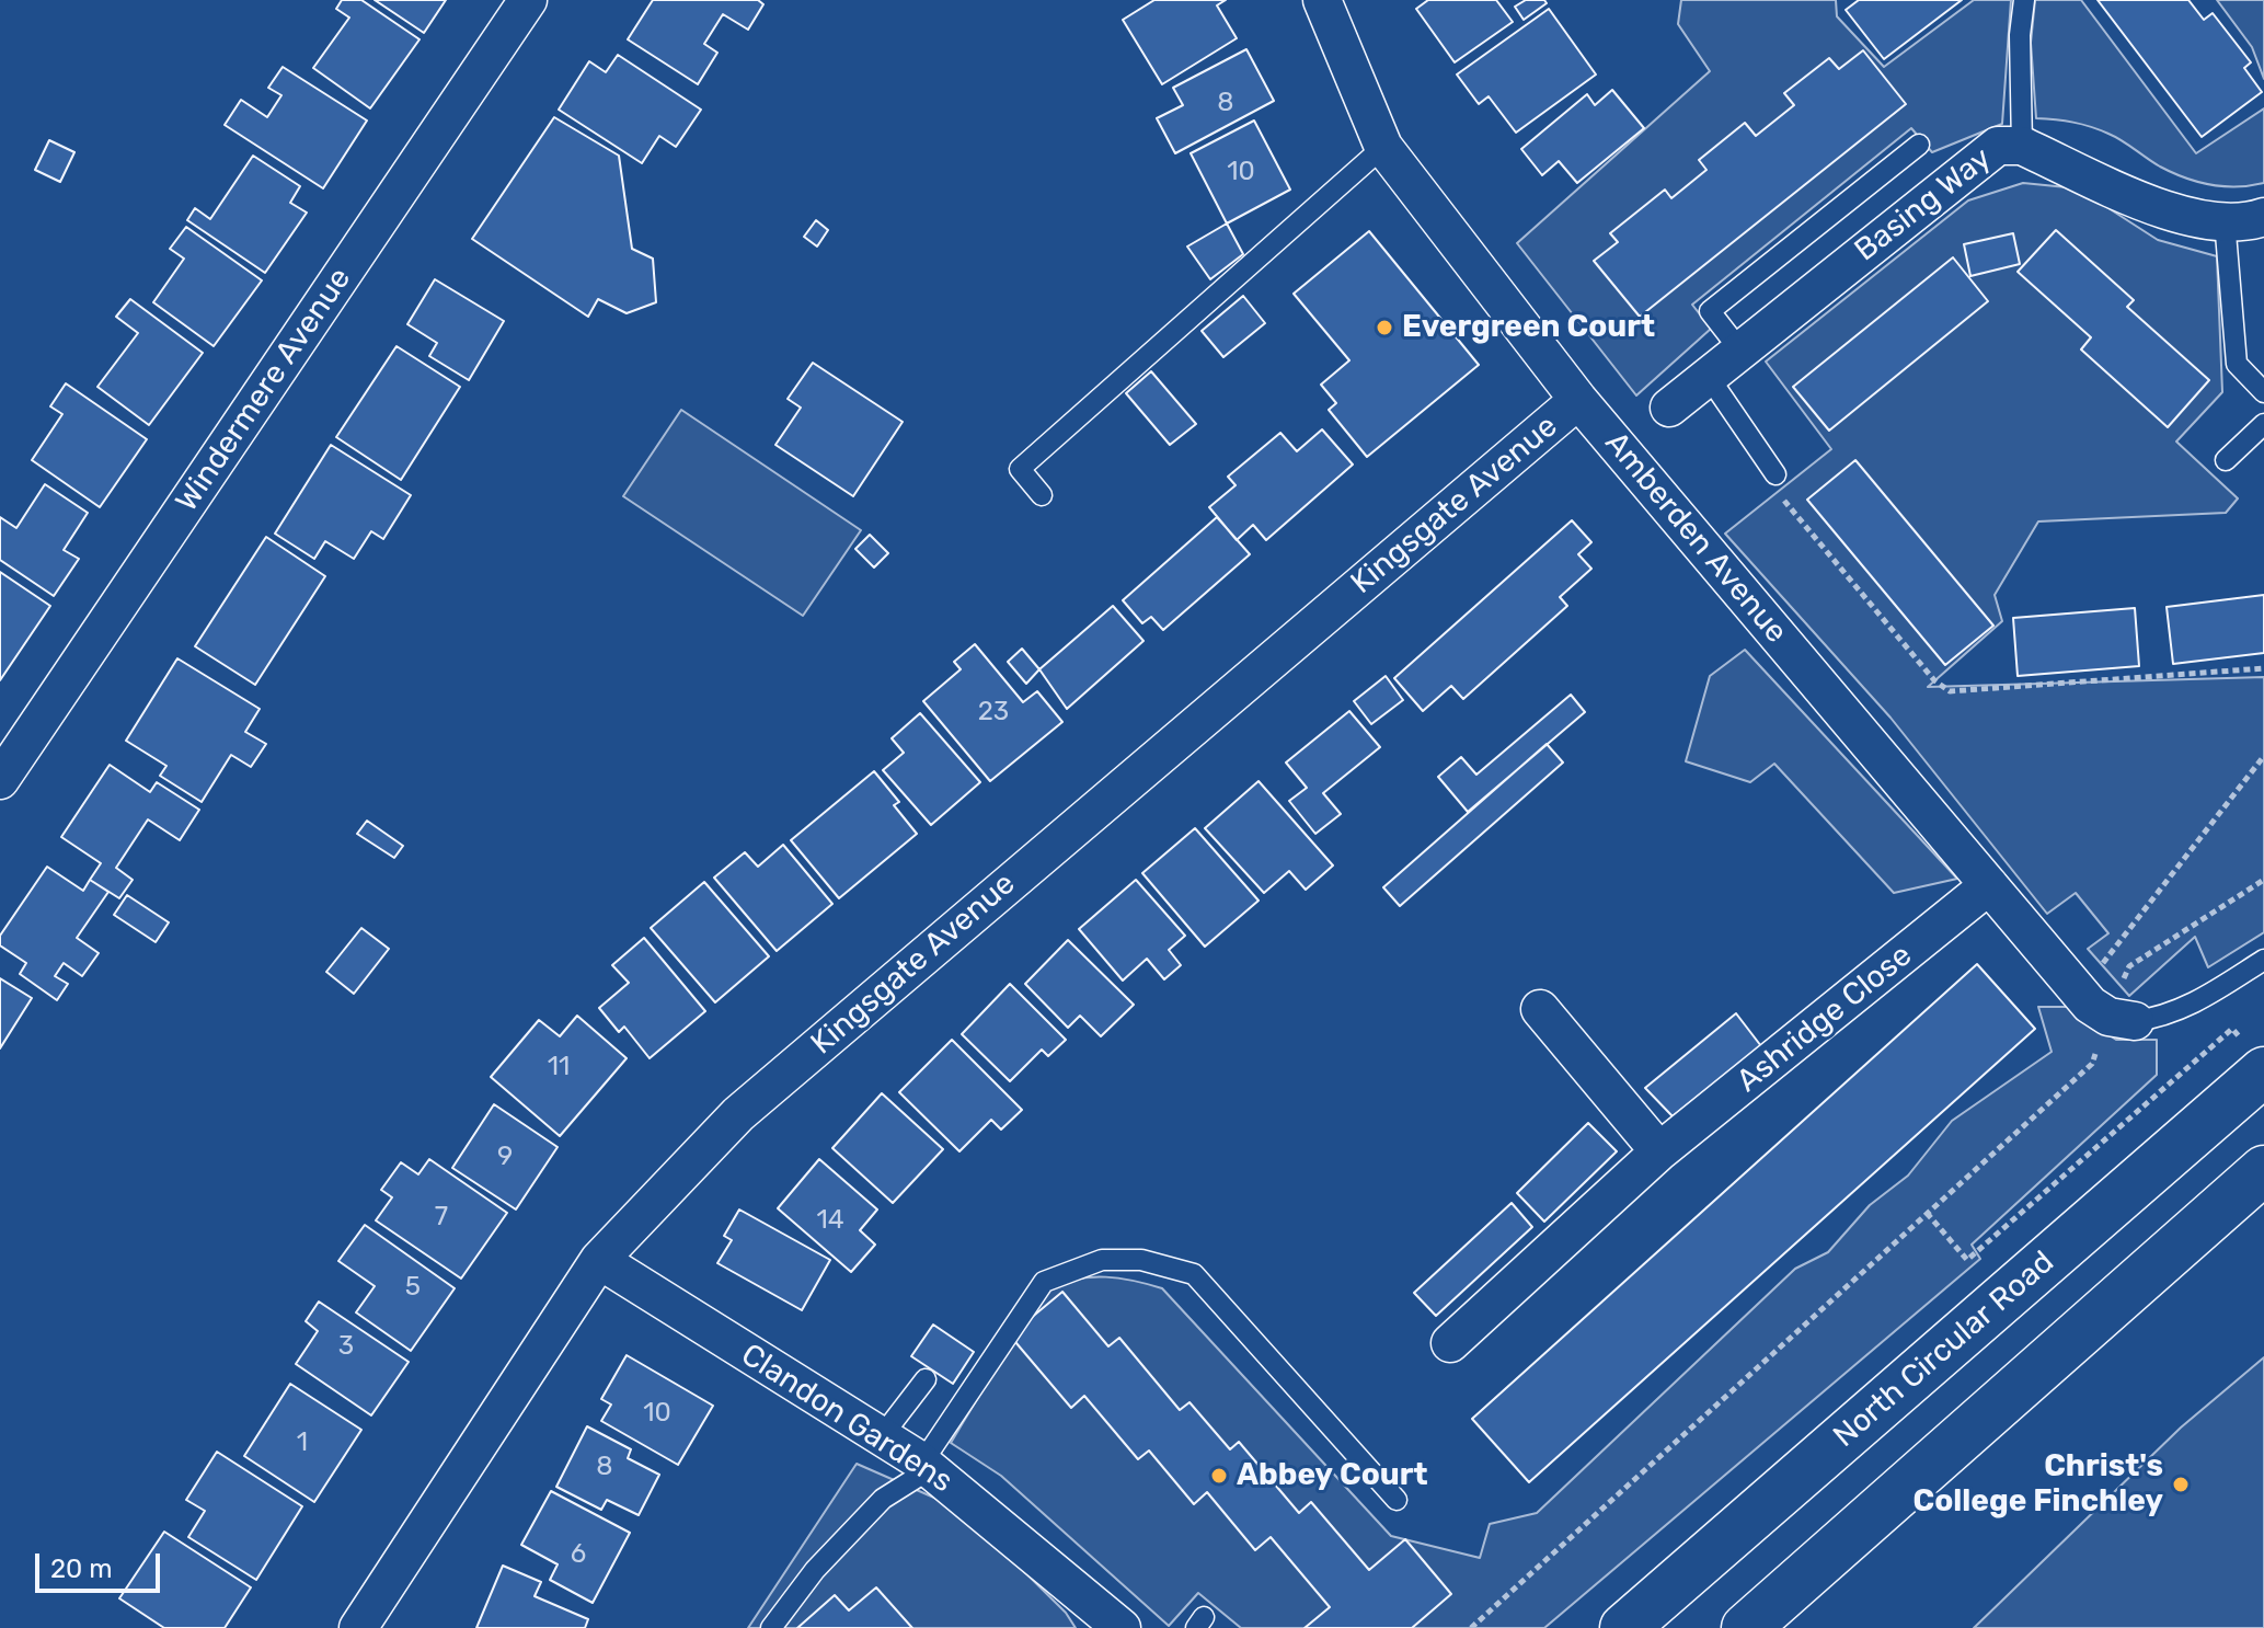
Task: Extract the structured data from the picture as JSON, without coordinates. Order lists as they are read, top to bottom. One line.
{"streets":{"highway":["North Circular Road"],"street":["Basing Way","Windermere Avenue","Kingsgate Avenue","Amberden Avenue","Ashridge Close","Clandon Gardens"]},"crossings":[["Kingsgate Avenue","Amberden Avenue"],["Kingsgate Avenue","Clandon Gardens"],["Amberden Avenue","Ashridge Close"]],"places":["Evergreen Court","Abbey Court","Christ's College Finchley"],"house_numbers":["8","10","23","11","9","7","14","5","3","10","1","8","6"],"scale_bar":"20 m"}
